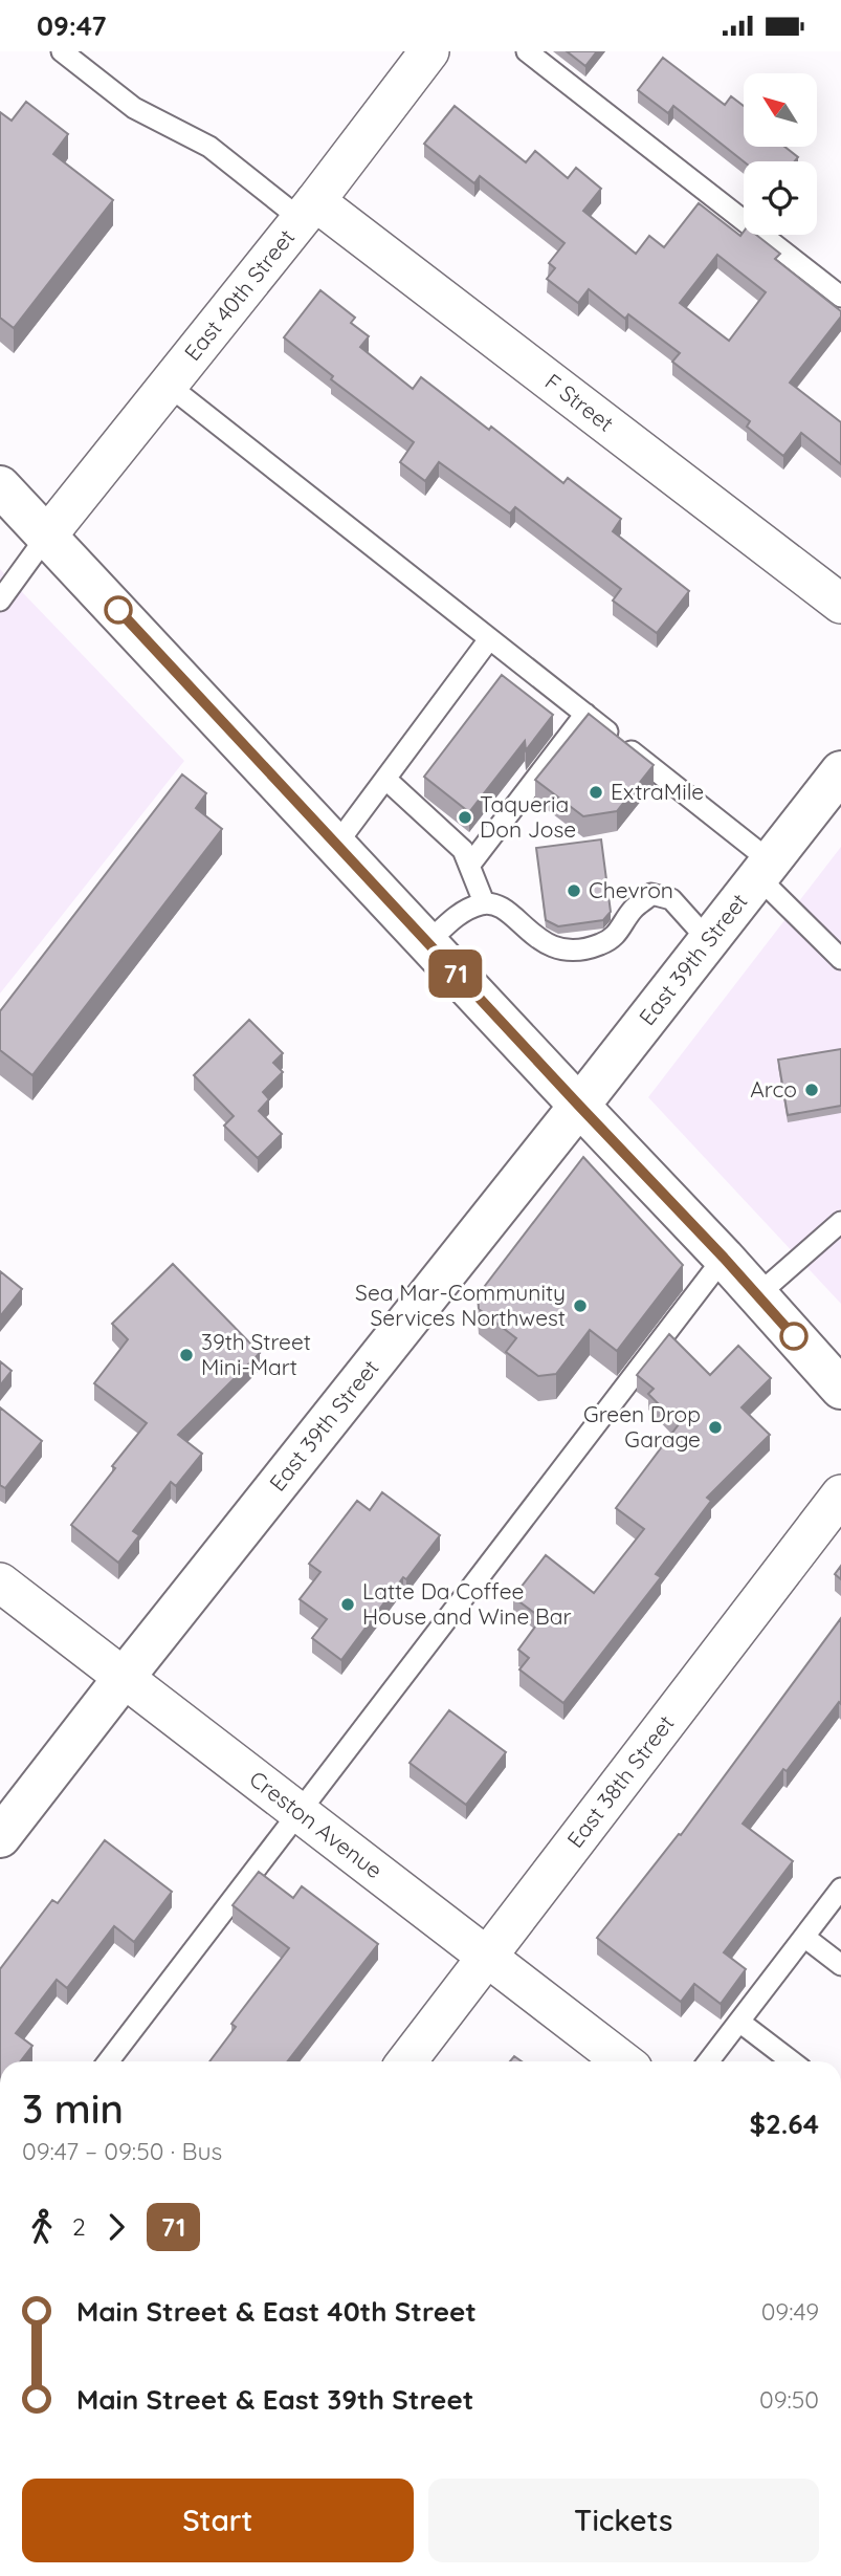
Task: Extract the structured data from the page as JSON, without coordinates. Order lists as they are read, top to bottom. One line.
{"streets":{"main road":["East 39th Street"],"street":["East 40th Street","F Street","East 38th Street","Creston Avenue"]},"crossings":[["East 40th Street","F Street"],["East 39th Street","Creston Avenue"],["East 38th Street","Creston Avenue"]],"places":["ExtraMile","Taqueria Don Jose","Chevron","Arco","Sea Mar-Community Services Northwest","39th Street Mini-Mart","Green Drop Garage","Latte Da Coffee House and Wine Bar"],"lines":["bus line 71"],"north":"top left","page":{"status":"09:47","on_map":"71","heading":["3 min","09:47 – 09:50 · Bus","$2.64"],"legs":["2","71"],"list":[{"name":"Main Street & East 40th Street","value":"09:49"},{"name":"Main Street & East 39th Street","value":"09:50"}],"buttons":["Start","Tickets"]}}
